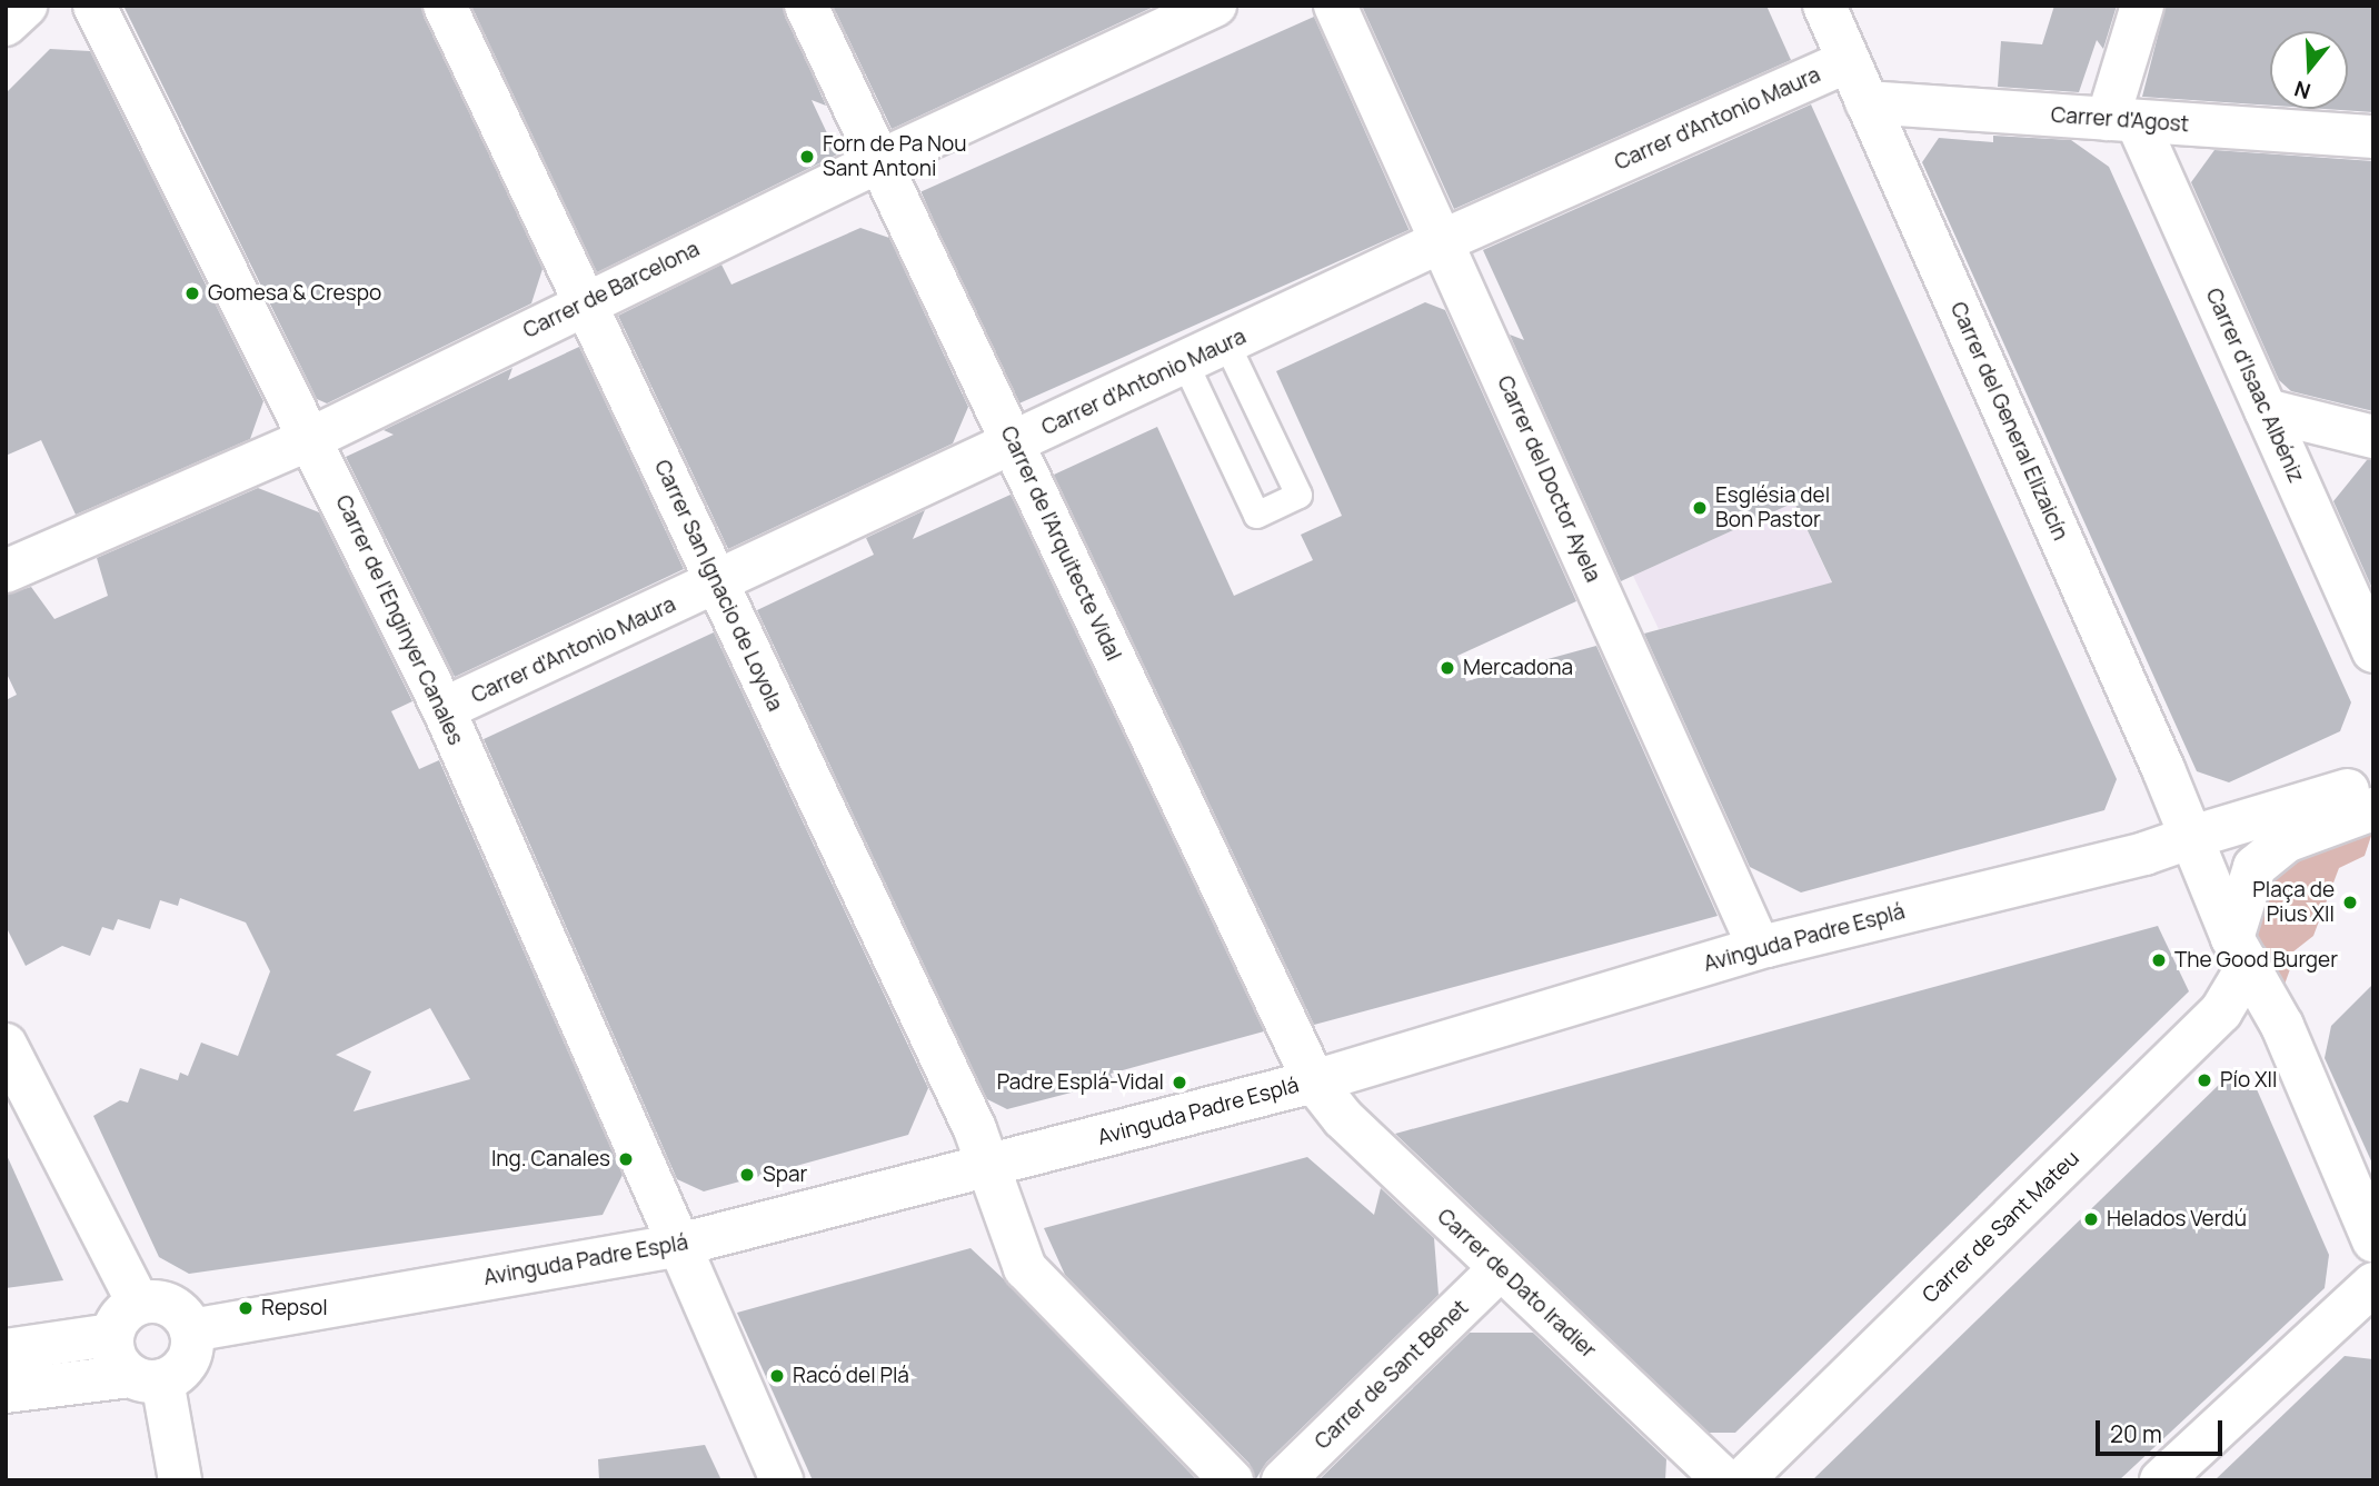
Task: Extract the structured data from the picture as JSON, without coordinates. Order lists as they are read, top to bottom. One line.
{"streets":{"street":["Carrer d'Antonio Maura","Carrer d'Agost","Carrer de Barcelona","Carrer d'Isaac Albéniz","Carrer del General Elizaicín","Carrer del Doctor Ayela","Carrer de l'Arquitecte Vidal","Carrer San Ignacio de Loyola","Carrer de l'Enginyer Canales","Avinguda Padre Esplá","Carrer de Sant Mateu","Carrer de Dato Iradier","Carrer de Sant Benet"]},"crossings":[["Carrer d'Antonio Maura","Carrer del General Elizaicín"],["Carrer d'Antonio Maura","Carrer del Doctor Ayela"],["Carrer d'Antonio Maura","Carrer de l'Arquitecte Vidal"],["Carrer d'Antonio Maura","Carrer San Ignacio de Loyola"],["Carrer d'Antonio Maura","Carrer de l'Enginyer Canales"],["Carrer d'Agost","Carrer d'Isaac Albéniz"],["Carrer d'Agost","Carrer del General Elizaicín"],["Carrer de Barcelona","Carrer de l'Arquitecte Vidal"],["Carrer de Barcelona","Carrer San Ignacio de Loyola"],["Carrer de Barcelona","Carrer de l'Enginyer Canales"],["Carrer del General Elizaicín","Avinguda Padre Esplá"],["Carrer del Doctor Ayela","Avinguda Padre Esplá"],["Carrer de l'Arquitecte Vidal","Avinguda Padre Esplá"],["Carrer de l'Arquitecte Vidal","Carrer de Dato Iradier"],["Carrer San Ignacio de Loyola","Avinguda Padre Esplá"],["Carrer de l'Enginyer Canales","Avinguda Padre Esplá"],["Avinguda Padre Esplá","Carrer de Dato Iradier"],["Carrer de Dato Iradier","Carrer de Sant Benet"]],"places":["Forn de Pa Nou Sant Antoni","Gomesa & Crespo","Església del Bon Pastor","Mercadona","Plaça de Pius XII","The Good Burger","Pío XII","Padre Esplá-Vidal","Ing. Canales","Spar","Helados Verdú","Repsol","Racó del Plá"],"scale_bar":"20 m","north":"bottom"}
